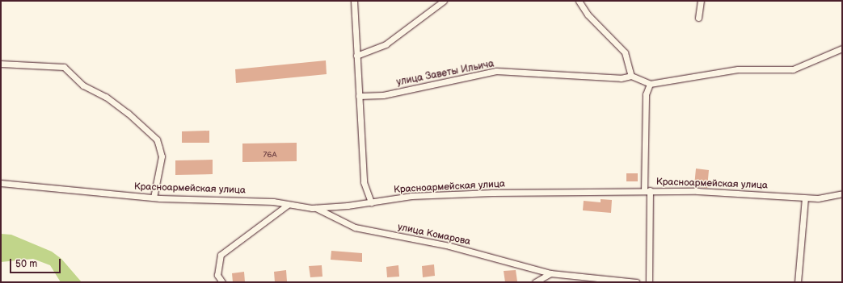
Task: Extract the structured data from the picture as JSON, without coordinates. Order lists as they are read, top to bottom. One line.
{"streets":{"street":["улица Заветы Ильича","Красноармейская улица","улица Комарова"]},"crossings":[["Красноармейская улица","улица Комарова"]],"house_numbers":["76А"],"scale_bar":"50 m"}
